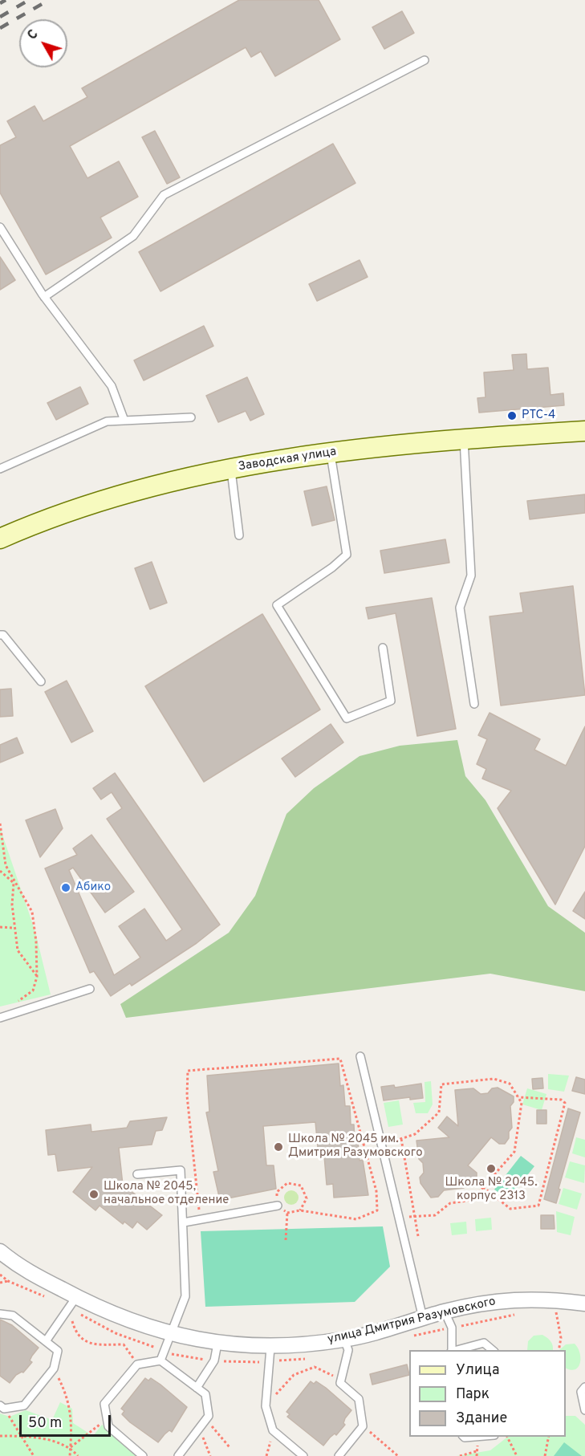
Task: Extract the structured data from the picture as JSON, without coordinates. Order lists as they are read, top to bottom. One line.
{"streets":{"street":["Заводская улица","улица Дмитрия Разумовского"]},"places":["РТС-4","Абико","Школа № 2045 им. Дмитрия Разумовского","Школа № 2045. корпус 2313","Школа № 2045, начальное отделение"],"legend":["Улица","Парк","Здание"],"scale_bar":"50 m","north":"top left"}
